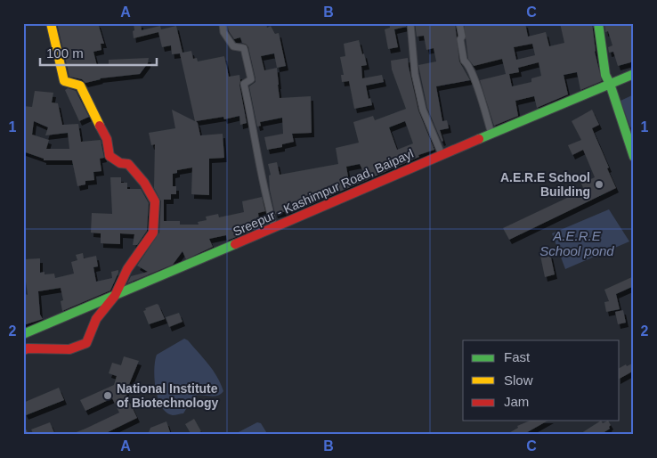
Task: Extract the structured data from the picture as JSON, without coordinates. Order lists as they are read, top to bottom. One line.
{"streets":{"street":["Sreepur - Kashimpur Road, Baipayl"]},"water":["A.E.R.E School pond"],"places":["A.E.R.E School Building","National Institute of Biotechnology"],"legend":["Fast","Slow","Jam"],"scale_bar":"100 m","grid":{"columns":["A","B","C"],"rows":["1","2"]}}
